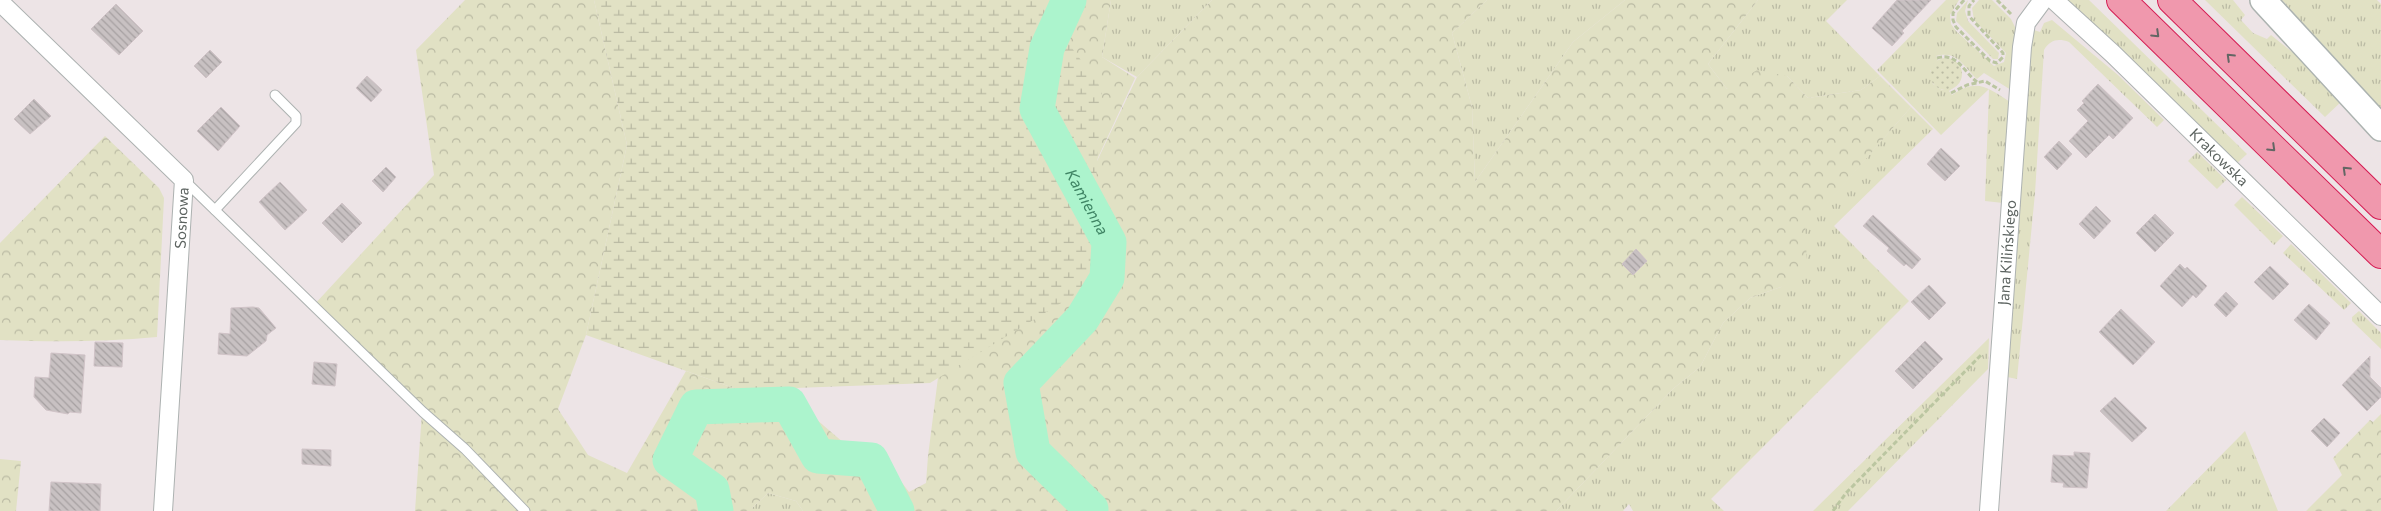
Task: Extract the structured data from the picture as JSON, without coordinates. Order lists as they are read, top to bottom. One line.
{"streets":{"street":["Krakowska","Sosnowa","Jana Kilińskiego"]},"water":["Kamienna"]}
